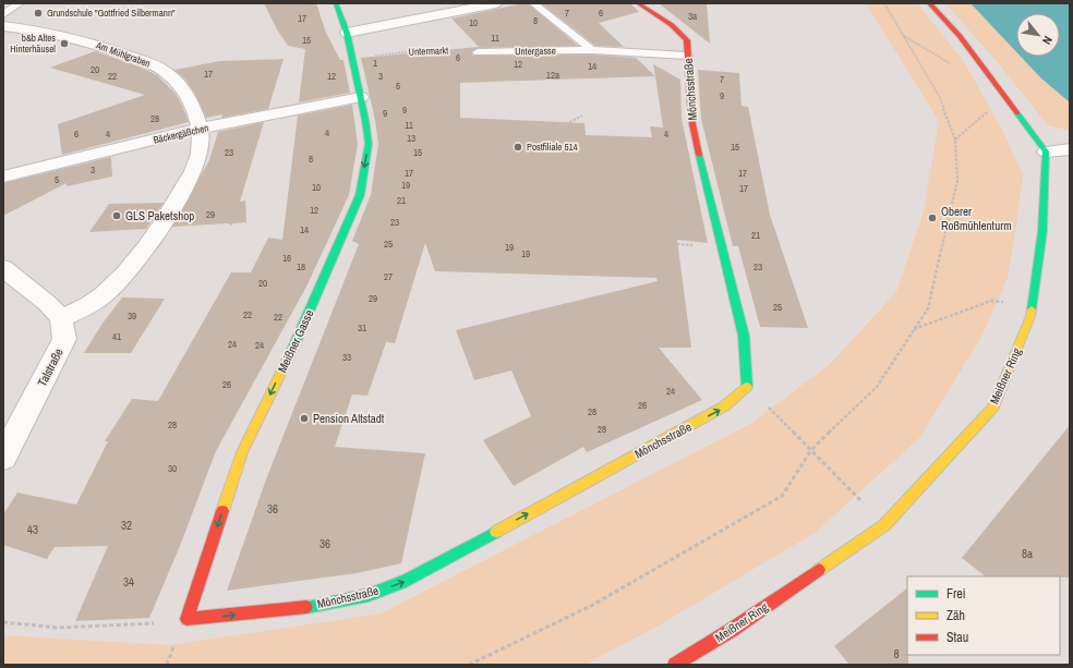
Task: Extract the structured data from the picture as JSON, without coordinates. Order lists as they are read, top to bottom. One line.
{"streets":{"street":["Am Mühlgraben","Mönchsstraße","Bäckergäßchen","Meißner Gasse","Talstraße","Meißner Ring"],"lane":["Untergasse"],"path":["Untermarkt"]},"crossings":[["Untermarkt","Untergasse"],["Untermarkt","Meißner Gasse"],["Untergasse","Mönchsstraße"],["Am Mühlgraben","Bäckergäßchen"],["Am Mühlgraben","Talstraße"],["Mönchsstraße","Meißner Gasse"],["Bäckergäßchen","Meißner Gasse"]],"one_way":["Mönchsstraße","Meißner Gasse"],"places":["Grundschule \"Gottfried Silbermann\"","b&b Altes Hinterhäusel","Postfiliale 514","GLS Paketshop","Oberer Roßmühlenturm","Pension Altstadt"],"house_numbers":["7","6","3a","17","8","10","11","15","6","1","12","14","20","17","12a","22","12","3","7","5","9","9","9","28","11","4","6","4","4","13","15","23","15","8","3","17","17","5","19","10","17","21","12","29","23","14","21","25","19","19","16","18","23","27","20","29","25","22","39","22","31","41","24","24","33","26","24","26","28","28","28","30","36","32","43","36","8a","34","8"],"legend":["Frei","Zäh","Stau"],"north":"bottom right"}
